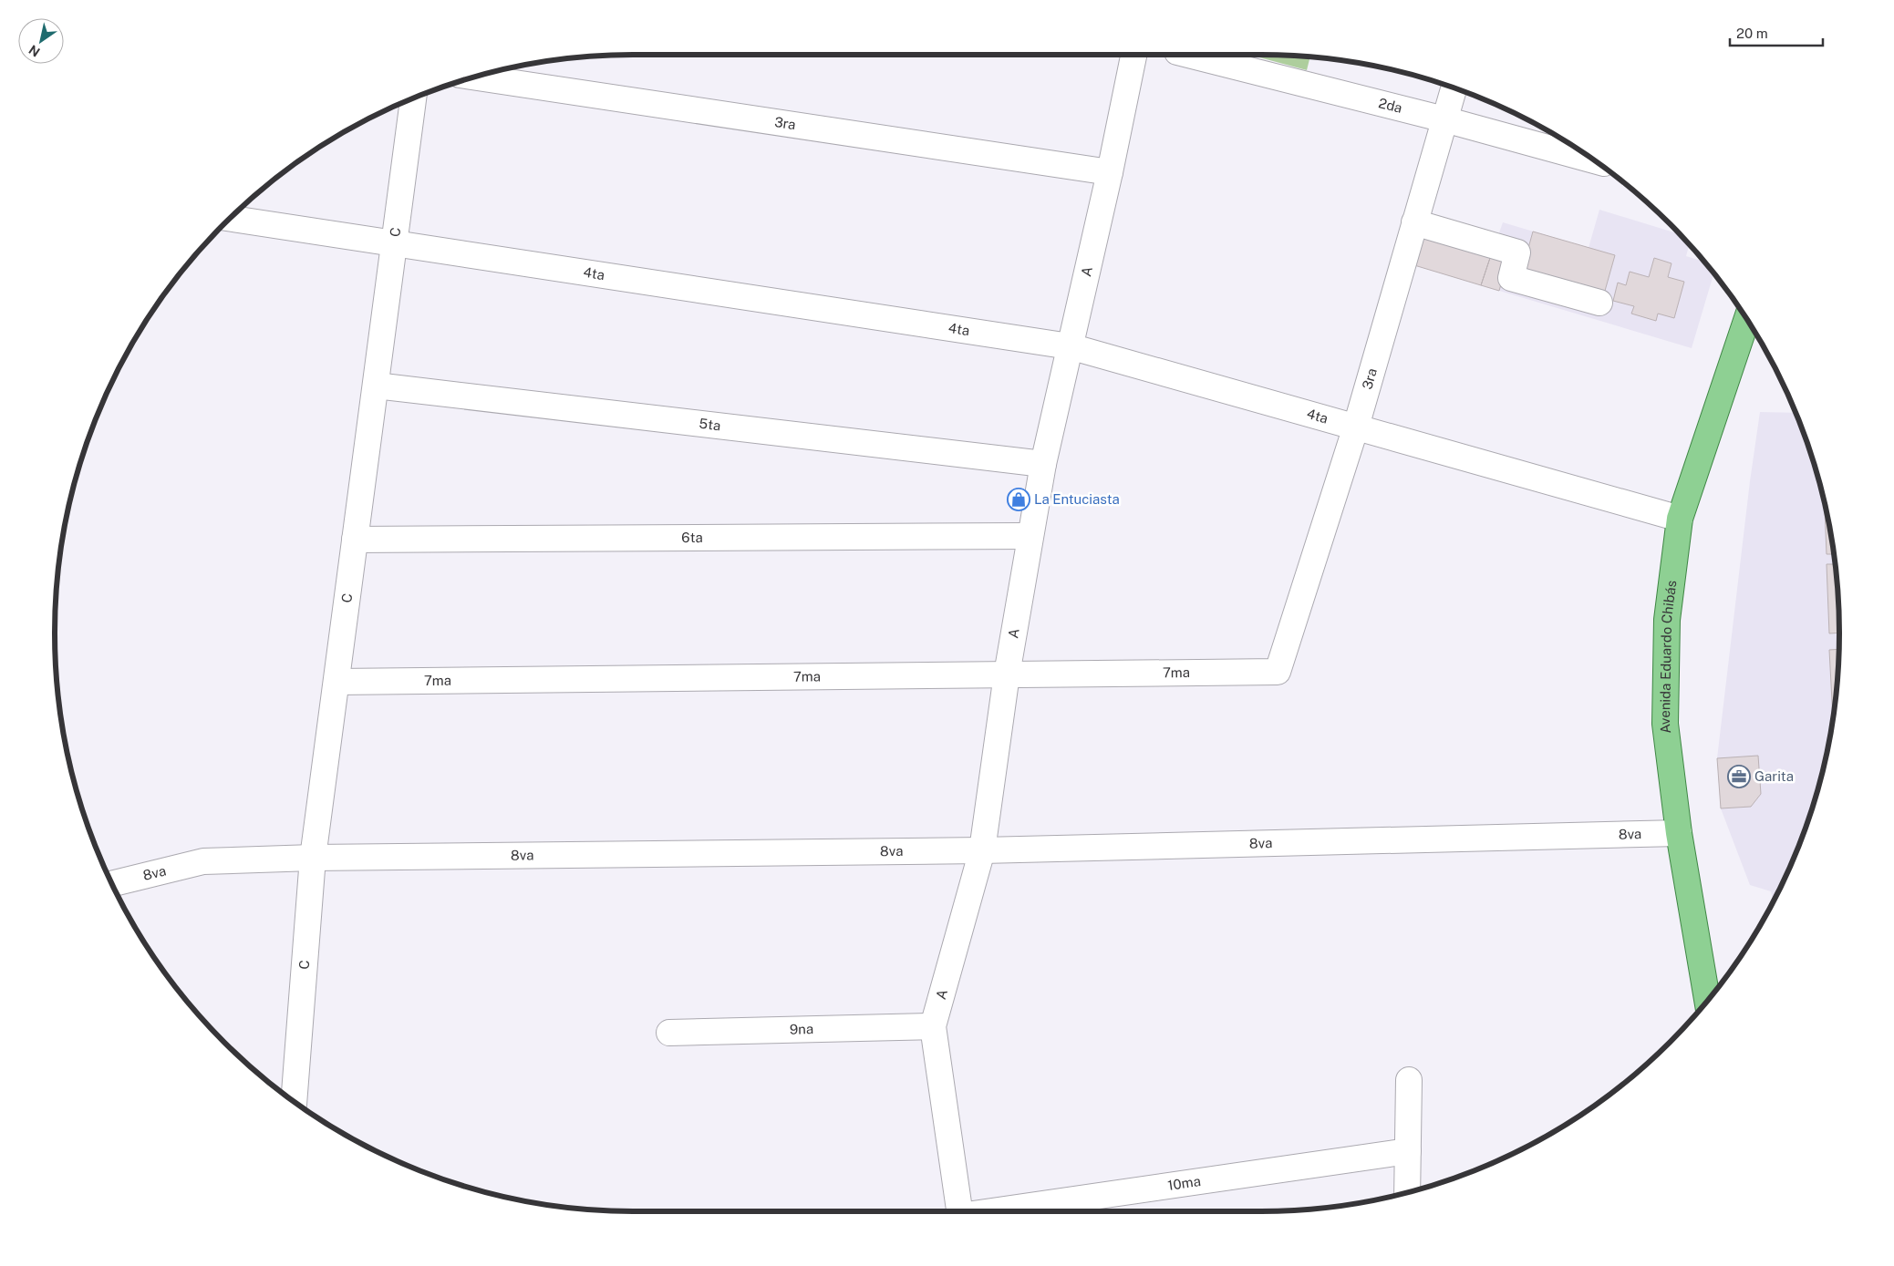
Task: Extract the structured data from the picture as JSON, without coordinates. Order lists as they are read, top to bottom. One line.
{"streets":{"main road":["Avenida Eduardo Chibás"],"street":["2da","3ra","C","A","4ta","5ta","6ta","7ma","8va","9na","10ma"]},"crossings":[["2da","3ra"],["3ra","A"],["3ra","4ta"],["3ra","7ma"],["C","4ta"],["C","5ta"],["C","6ta"],["C","7ma"],["C","8va"],["A","4ta"],["A","5ta"],["A","6ta"],["A","7ma"],["A","8va"],["A","9na"],["4ta","Avenida Eduardo Chibás"],["Avenida Eduardo Chibás","8va"]],"places":{"shop":["La Entuciasta"],"office":["Garita"]},"scale_bar":"20 m","north":"bottom left"}
